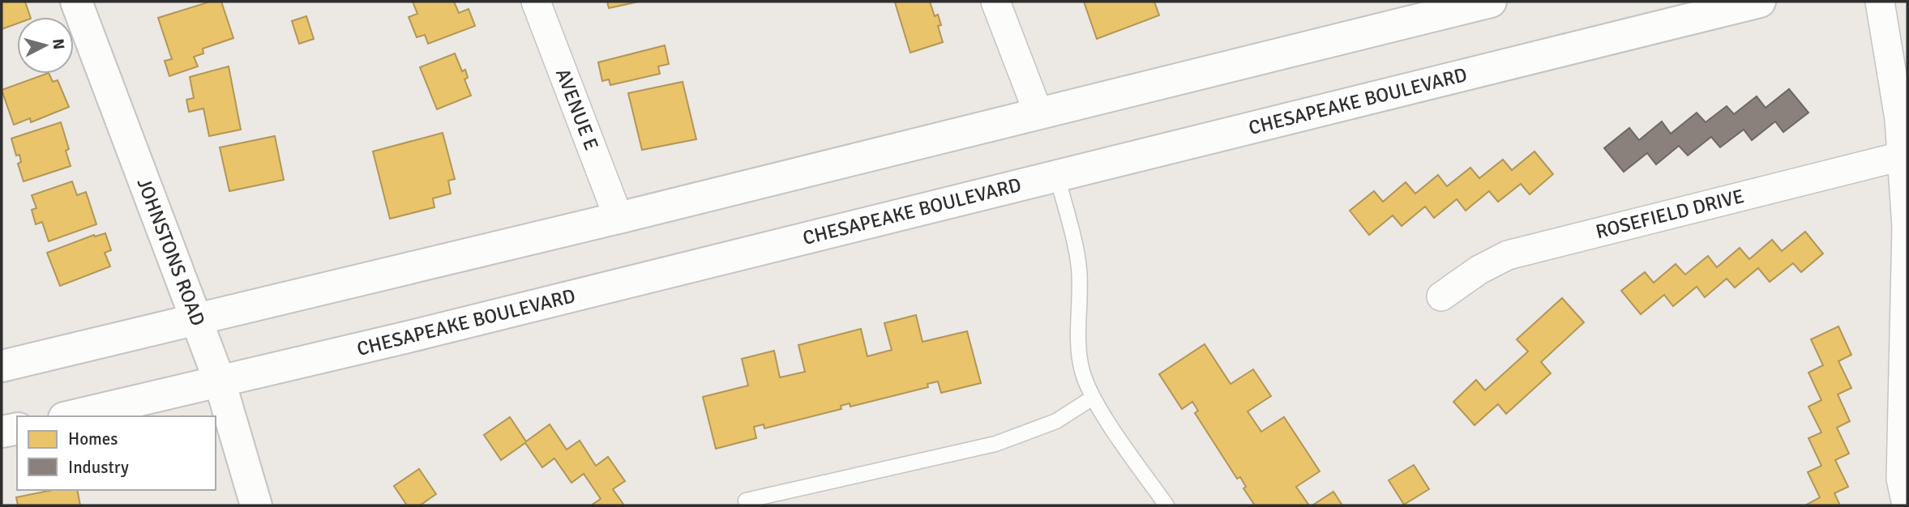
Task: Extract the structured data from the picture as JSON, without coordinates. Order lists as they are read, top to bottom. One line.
{"streets":{"main road":["CHESAPEAKE BOULEVARD","JOHNSTONS ROAD"],"street":["AVENUE E","ROSEFIELD DRIVE"]},"crossings":[["CHESAPEAKE BOULEVARD","JOHNSTONS ROAD"]],"legend":["Homes","Industry"],"north":"right"}
